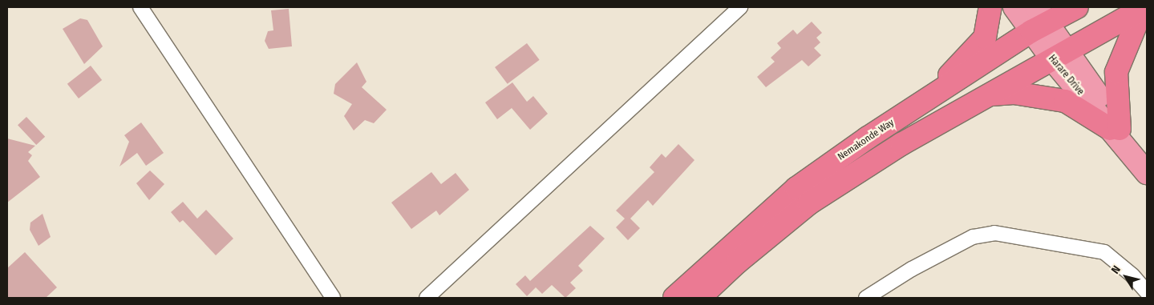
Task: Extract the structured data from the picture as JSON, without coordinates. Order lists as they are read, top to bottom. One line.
{"streets":{"highway":["Nemakonde Way"],"main road":["Harare Drive"]},"crossings":[["Harare Drive","Nemakonde Way"]],"north":"top left"}
